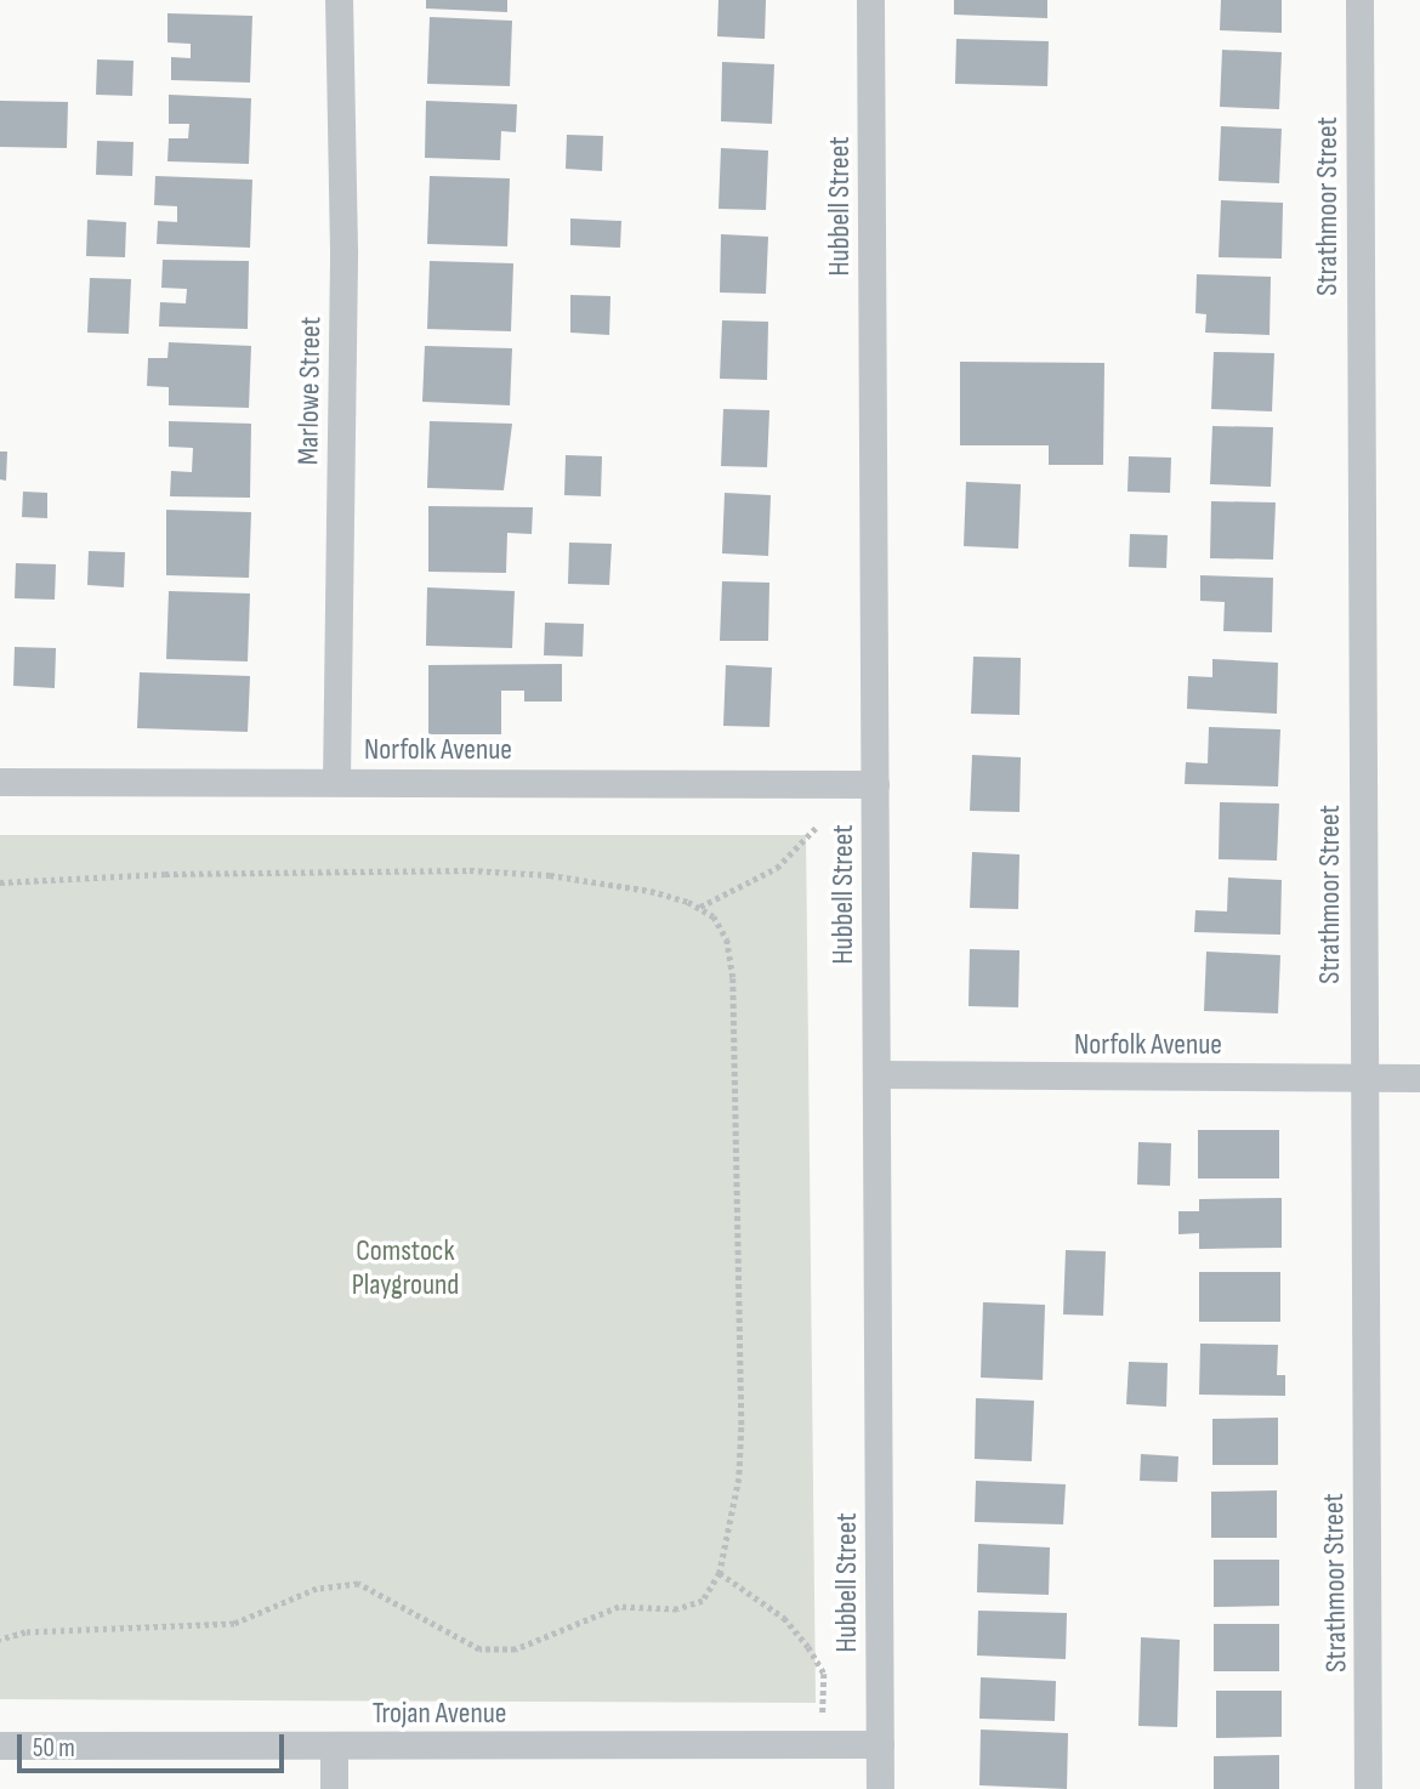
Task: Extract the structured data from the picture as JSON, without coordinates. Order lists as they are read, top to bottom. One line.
{"streets":{"street":["Hubbell Street","Strathmoor Street","Marlowe Street","Norfolk Avenue","Trojan Avenue"]},"crossings":[["Hubbell Street","Norfolk Avenue"],["Hubbell Street","Trojan Avenue"],["Strathmoor Street","Norfolk Avenue"],["Marlowe Street","Norfolk Avenue"]],"parks":["Comstock Playground"],"scale_bar":"50 m"}
